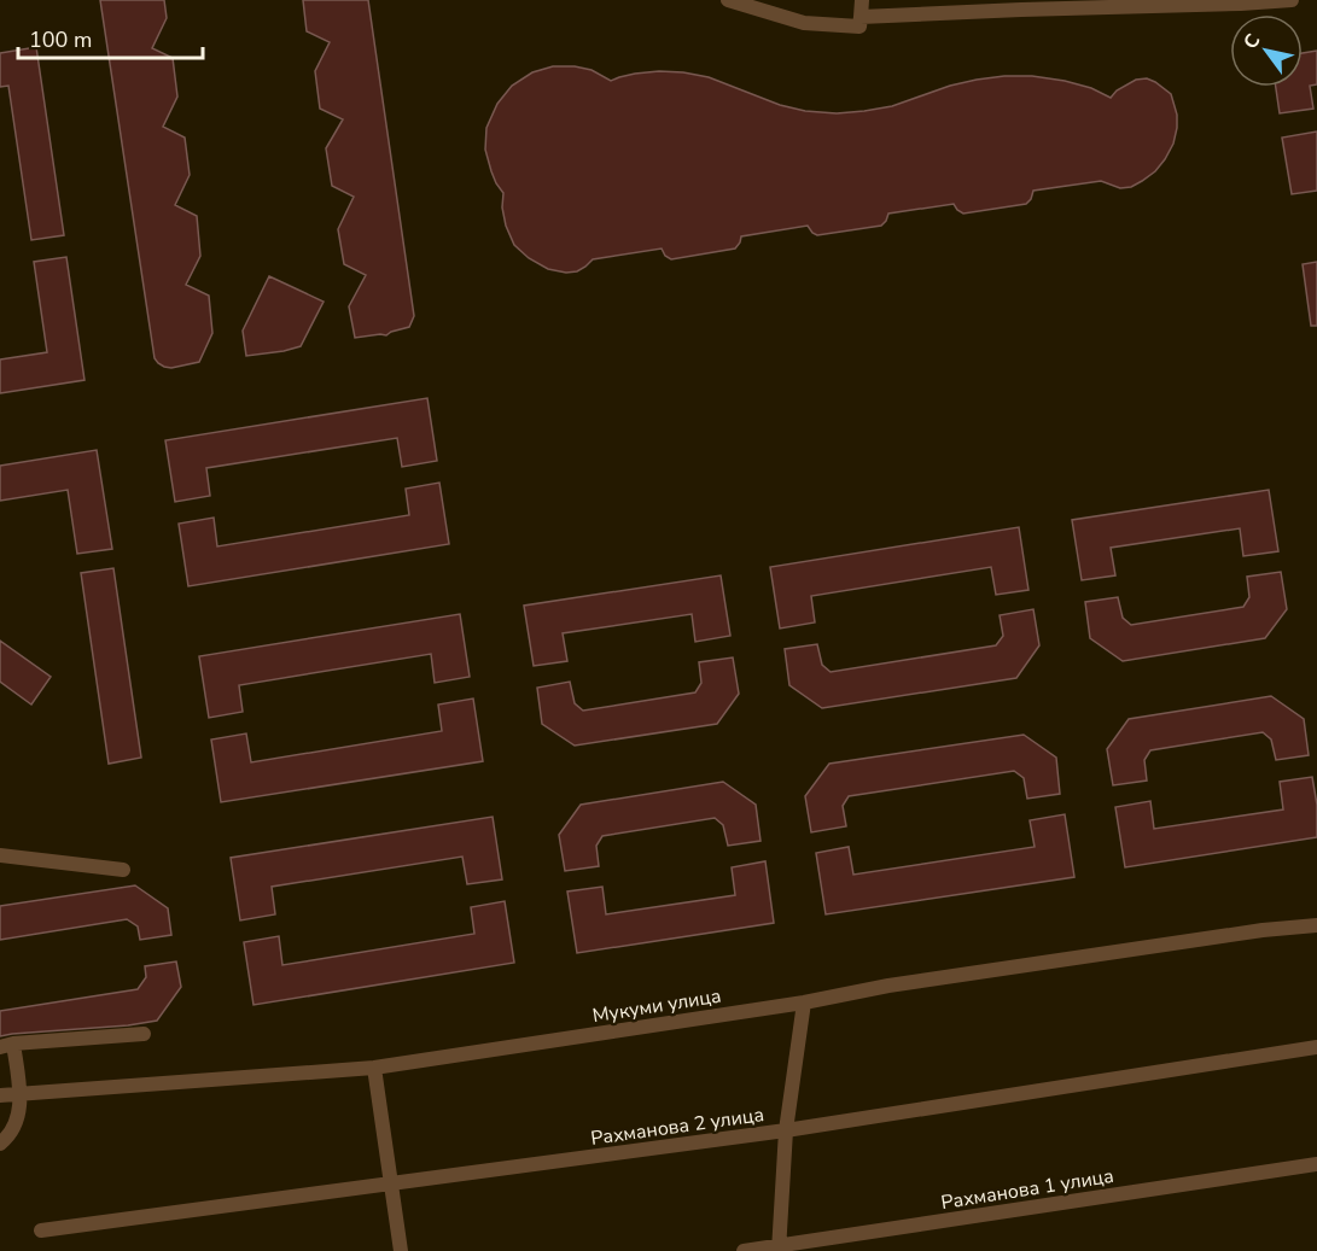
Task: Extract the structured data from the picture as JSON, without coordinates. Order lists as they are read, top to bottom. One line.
{"streets":{"street":["Мукуми улица","Рахманова 2 улица","Рахманова 1 улица"]},"scale_bar":"100 m","north":"top left"}
